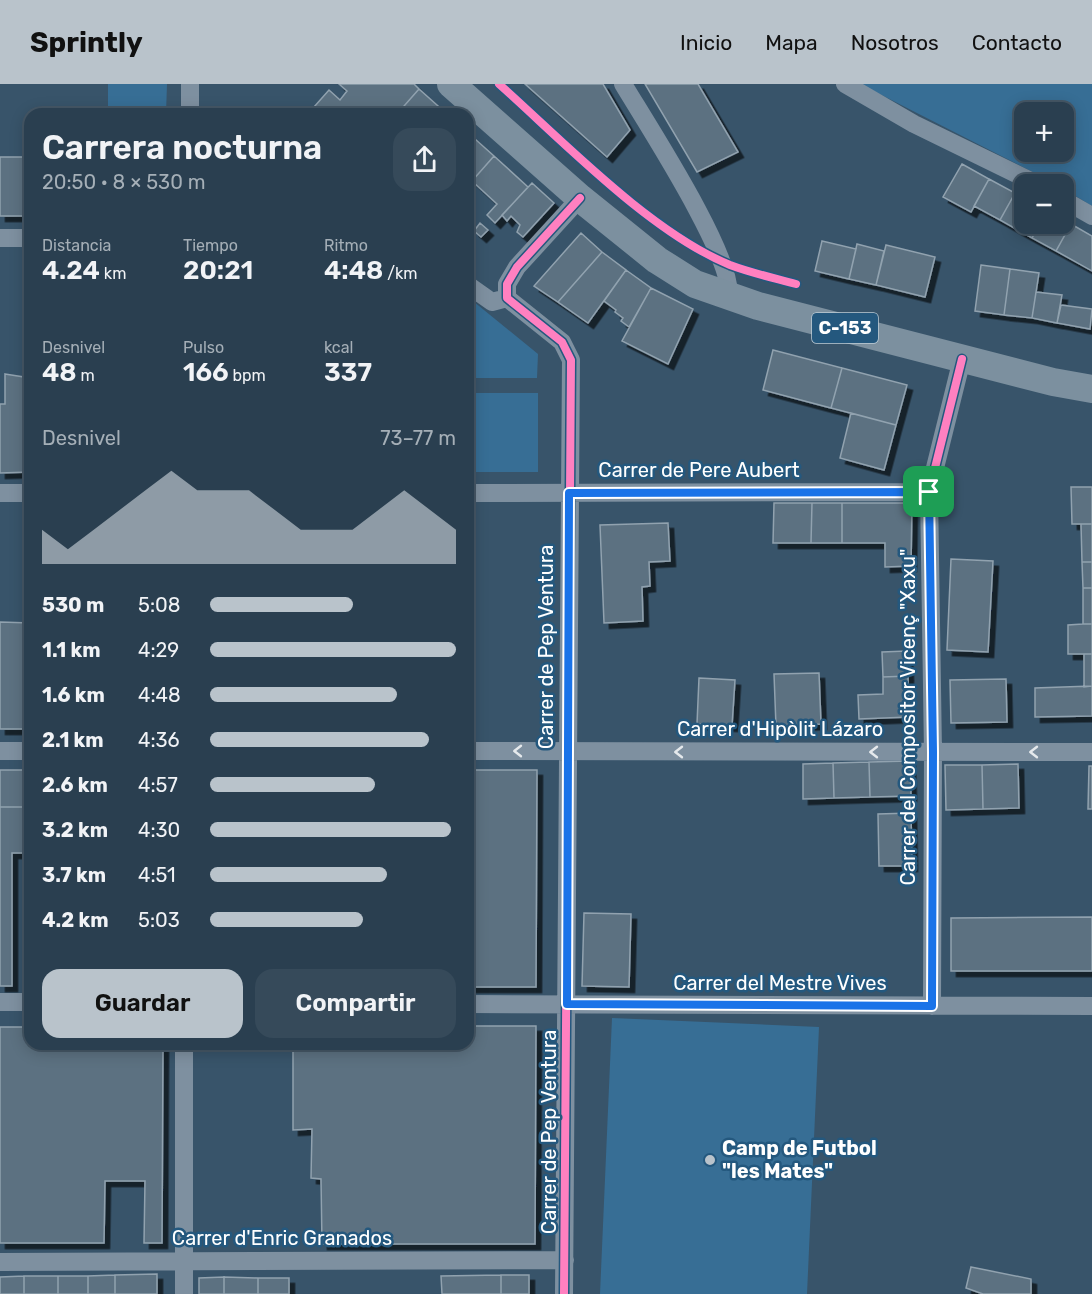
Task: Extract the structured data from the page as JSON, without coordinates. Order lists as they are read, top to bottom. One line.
{"streets":{"main road":["C-153"],"street":["Carrer de Pere Aubert","Carrer de Pep Ventura","Carrer del Compositor Vicenç \"Xaxu\"","Carrer d'Hipòlit Lázaro","Carrer del Mestre Vives","Carrer d'Enric Granados"]},"crossings":[["C-153","Carrer del Compositor Vicenç \"Xaxu\""],["Carrer de Pere Aubert","Carrer de Pep Ventura"],["Carrer de Pere Aubert","Carrer del Compositor Vicenç \"Xaxu\""],["Carrer de Pep Ventura","Carrer d'Hipòlit Lázaro"],["Carrer de Pep Ventura","Carrer del Mestre Vives"],["Carrer de Pep Ventura","Carrer d'Enric Granados"],["Carrer del Compositor Vicenç \"Xaxu\"","Carrer d'Hipòlit Lázaro"],["Carrer del Compositor Vicenç \"Xaxu\"","Carrer del Mestre Vives"]],"one_way":["Carrer d'Hipòlit Lázaro"],"places":["Camp de Futbol \"les Mates\""],"page":{"header":"Sprintly","nav":["Inicio","Mapa","Nosotros","Contacto"],"map_buttons":["+","−"],"heading":["Carrera nocturna","20:50 · 8 × 530 m"],"stats":[["Distancia","4.24 km"],["Tiempo","20:21"],["Ritmo","4:48 /km"],["Desnivel","48 m"],["Pulso","166 bpm"],["kcal","337"]],"chart":["Desnivel","73–77 m"],"list":[{"name":"530 m","note":"5:08"},{"name":"1.1 km","note":"4:29"},{"name":"1.6 km","note":"4:48"},{"name":"2.1 km","note":"4:36"},{"name":"2.6 km","note":"4:57"},{"name":"3.2 km","note":"4:30"},{"name":"3.7 km","note":"4:51"},{"name":"4.2 km","note":"5:03"}],"buttons":["Guardar","Compartir"]}}
